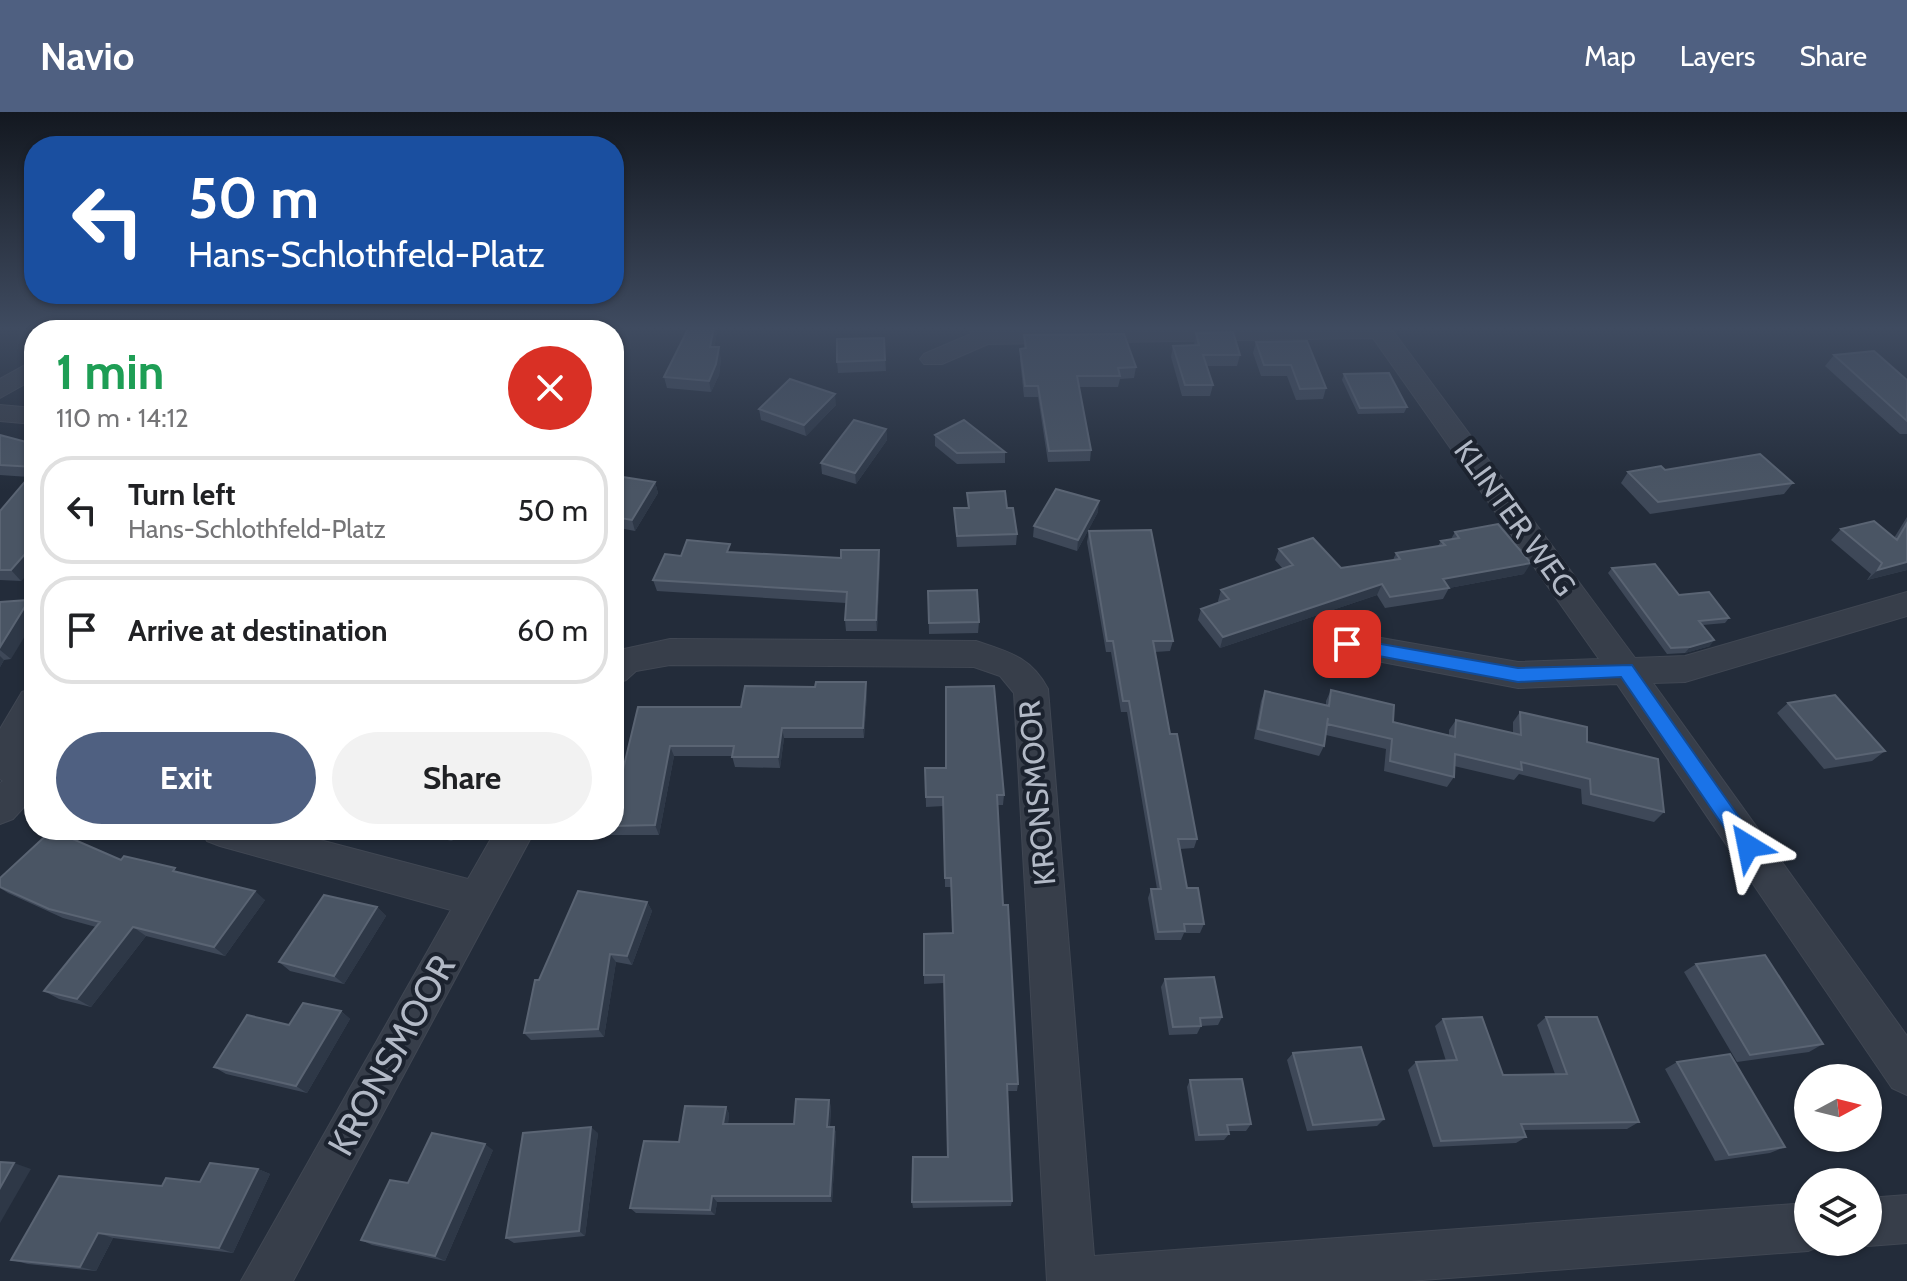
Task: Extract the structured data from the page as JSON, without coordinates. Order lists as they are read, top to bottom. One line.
{"streets":{"street":["KLINTER WEG","KRONSMOOR"]},"north":"right","page":{"header":"Navio","nav":["Map","Layers","Share"],"turn":["50 m","Hans-Schlothfeld-Platz"],"heading":["1 min","110 m · 14:12"],"list":[{"name":"Turn left","note":"Hans-Schlothfeld-Platz","value":"50 m"},{"name":"Arrive at destination","value":"60 m"}],"buttons":["Exit","Share"]}}
